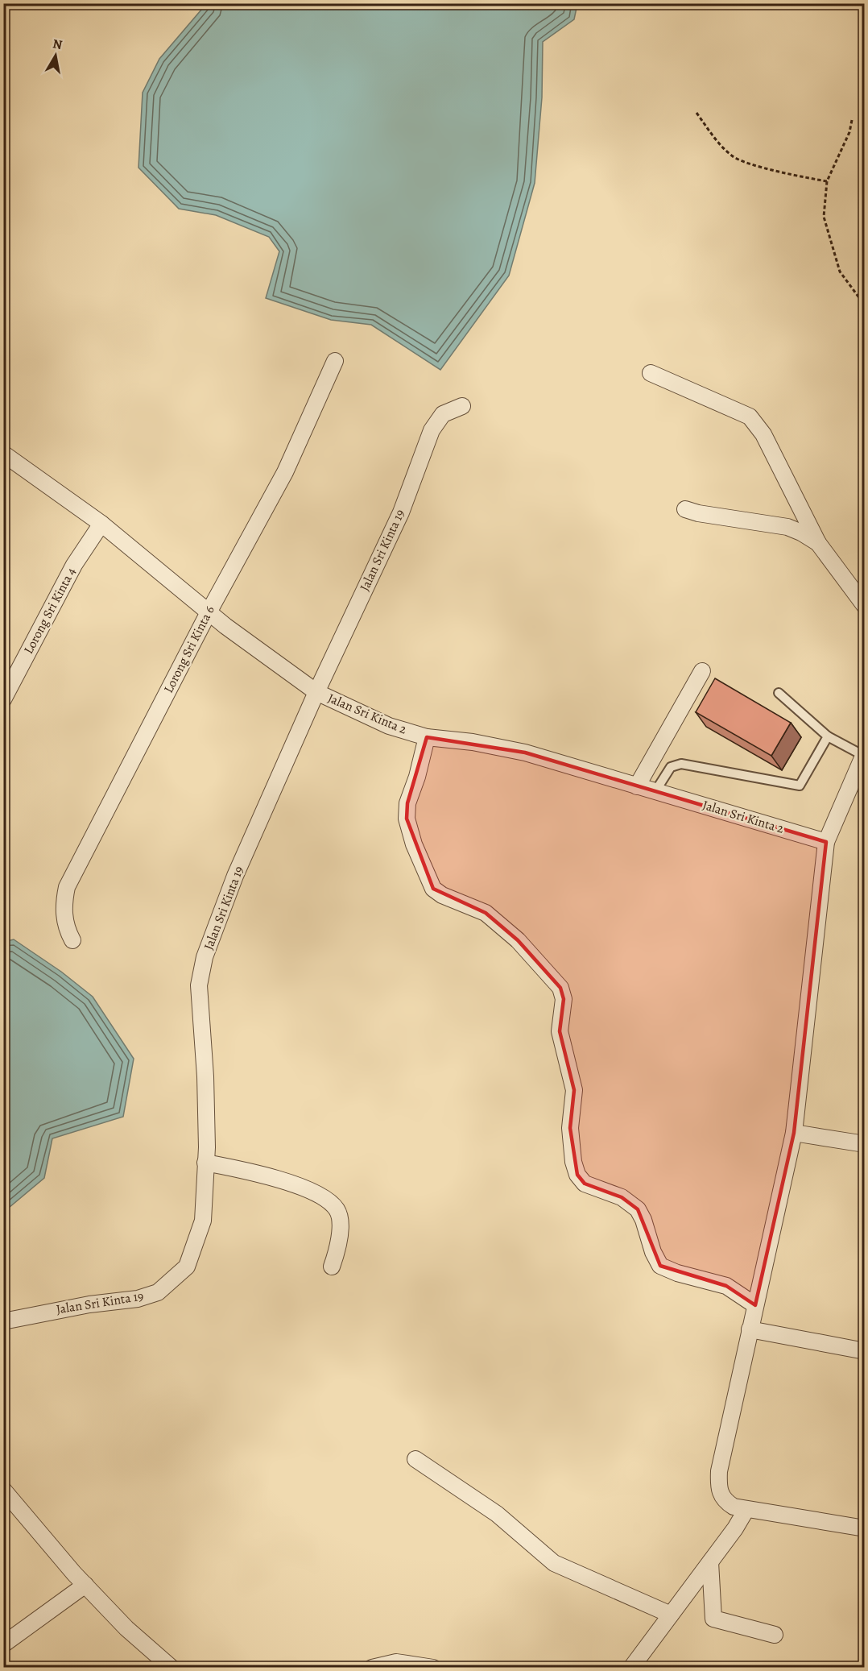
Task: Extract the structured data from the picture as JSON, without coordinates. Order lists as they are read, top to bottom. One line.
{"streets":{"street":["Jalan Sri Kinta 19","Lorong Sri Kinta 4","Lorong Sri Kinta 6","Jalan Sri Kinta 2"]},"crossings":[["Jalan Sri Kinta 19","Jalan Sri Kinta 2"],["Lorong Sri Kinta 4","Jalan Sri Kinta 2"],["Lorong Sri Kinta 6","Jalan Sri Kinta 2"]],"north":"top"}
